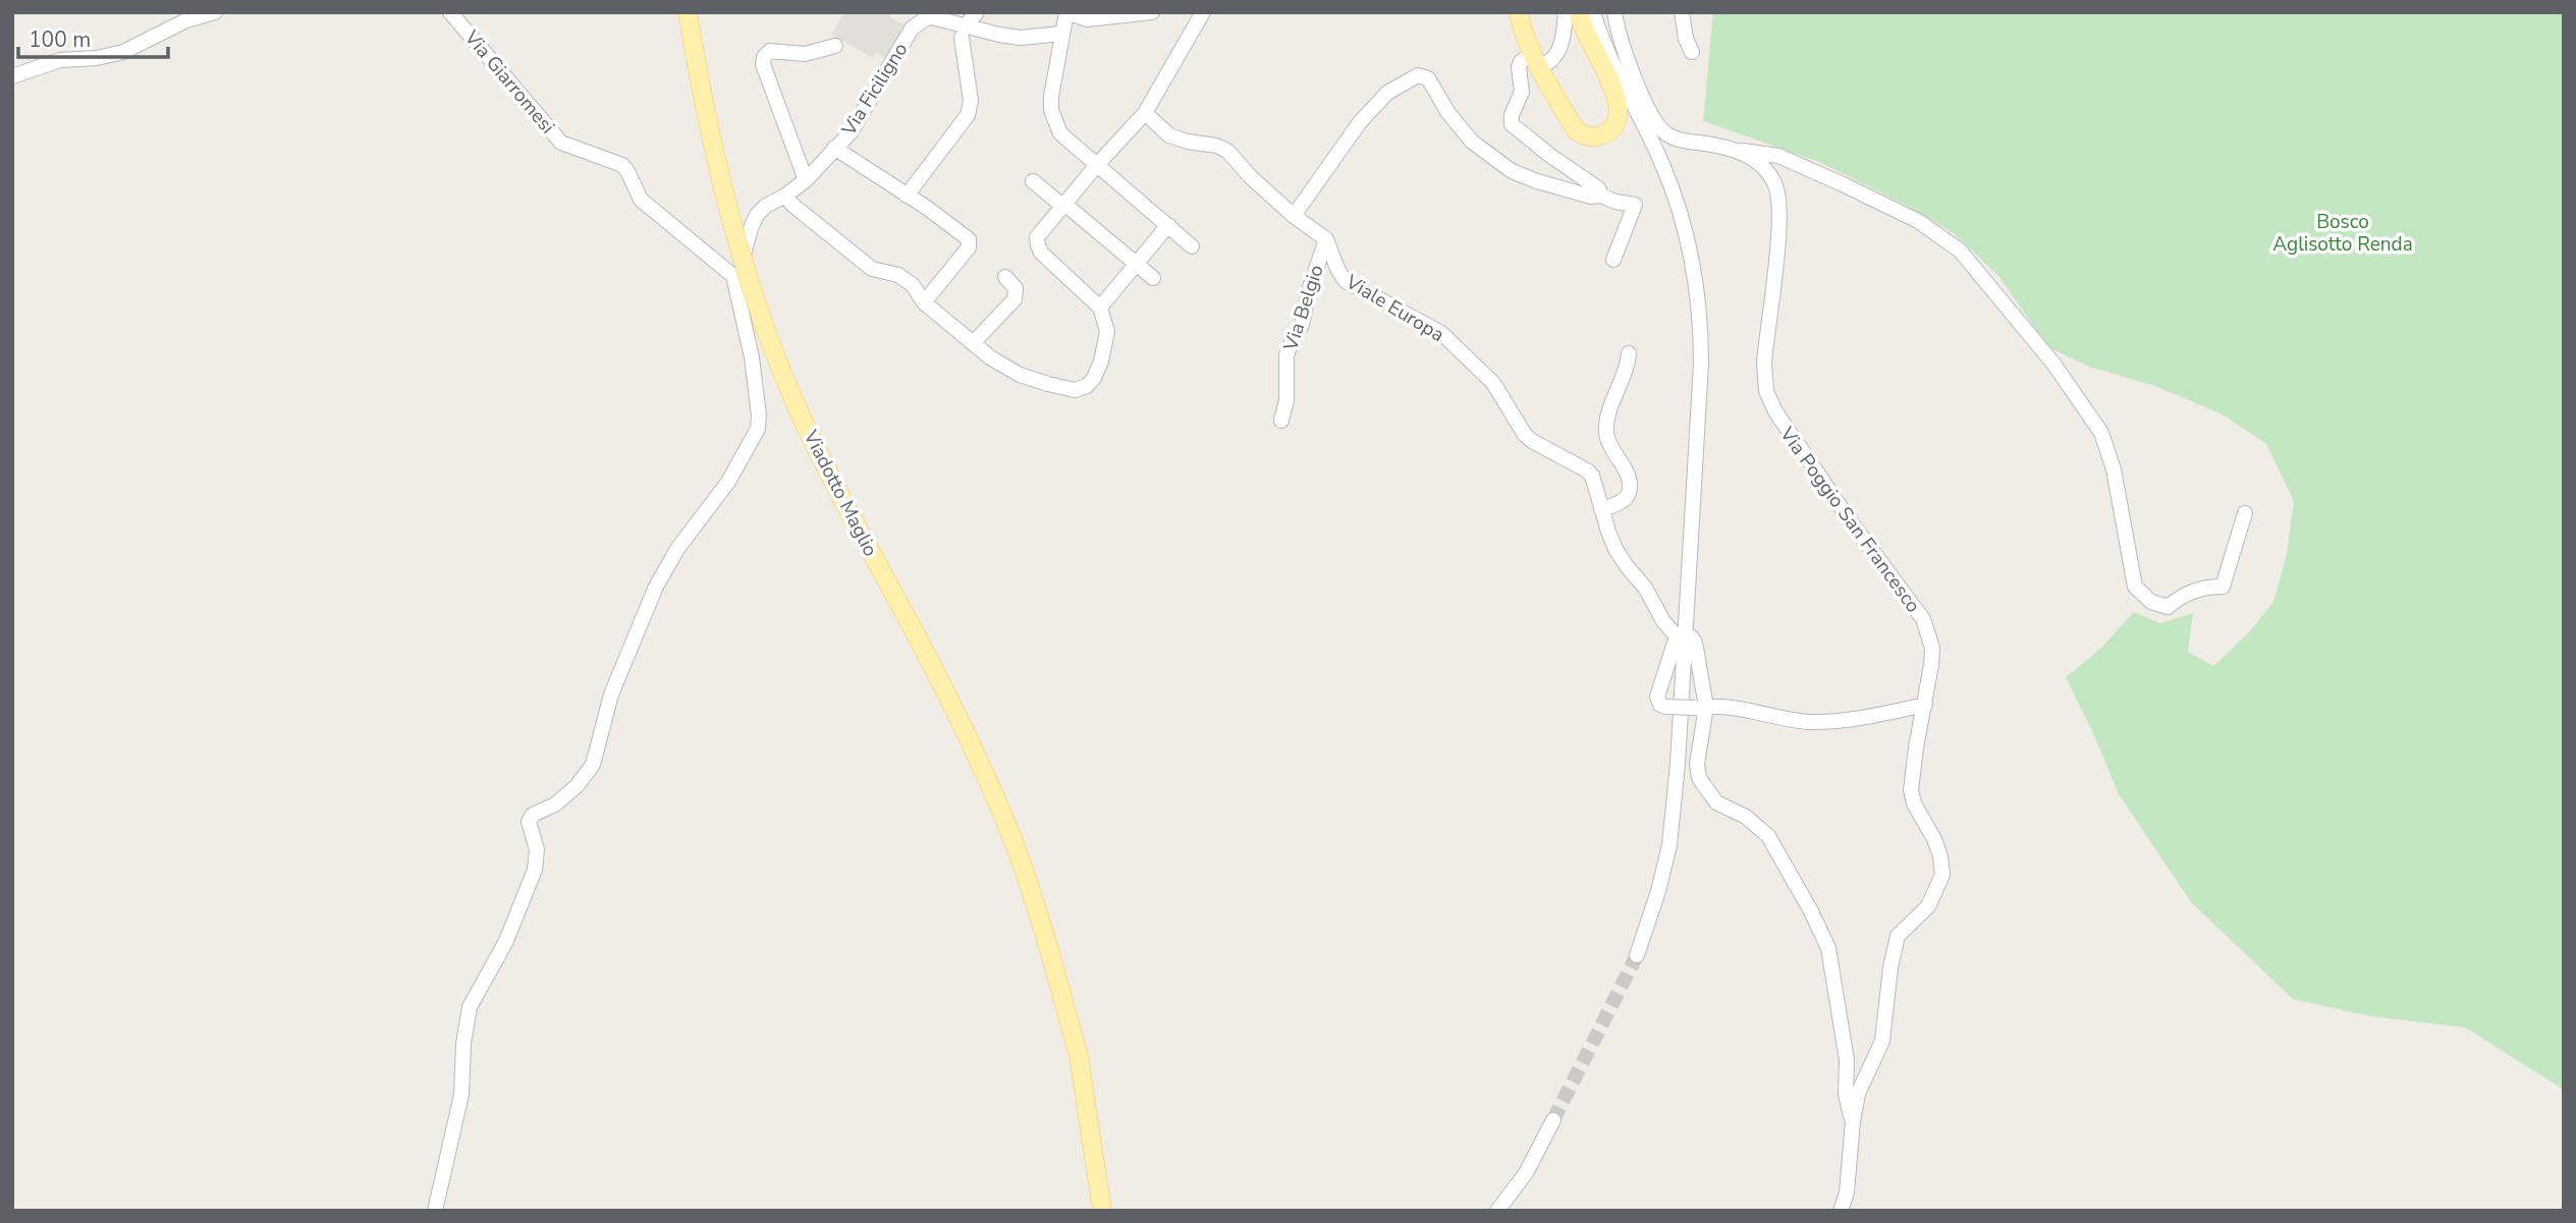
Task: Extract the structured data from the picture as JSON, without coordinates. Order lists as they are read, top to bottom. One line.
{"streets":{"main road":["Viadotto Maglio"],"street":["Via Giarromesi","Via Ficiligno","Via Belgio","Viale Europa","Via Poggio San Francesco"]},"crossings":[["Via Giarromesi","Via Ficiligno"],["Via Belgio","Viale Europa"],["Viale Europa","Via Poggio San Francesco"]],"parks":["Bosco Aglisotto Renda"],"scale_bar":"100 m"}
